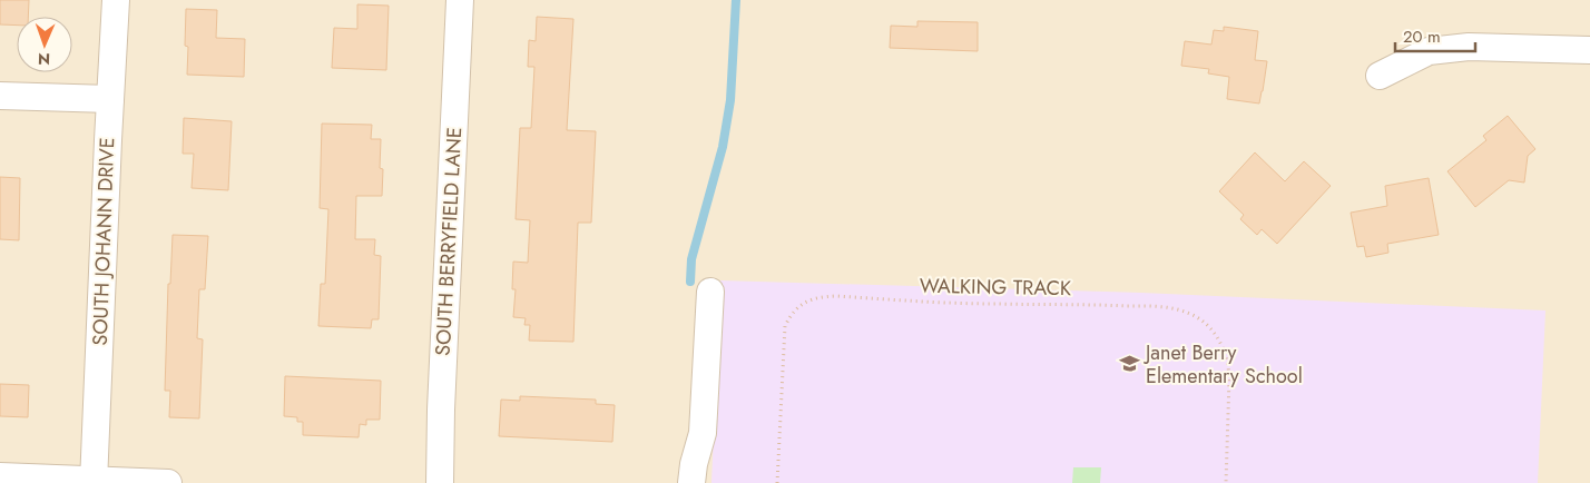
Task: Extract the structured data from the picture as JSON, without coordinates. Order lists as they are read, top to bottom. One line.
{"streets":{"street":["SOUTH JOHANN DRIVE","SOUTH BERRYFIELD LANE"],"path":["WALKING TRACK"]},"places":{"school or university":["Janet Berry Elementary School"]},"scale_bar":"20 m","north":"bottom"}
